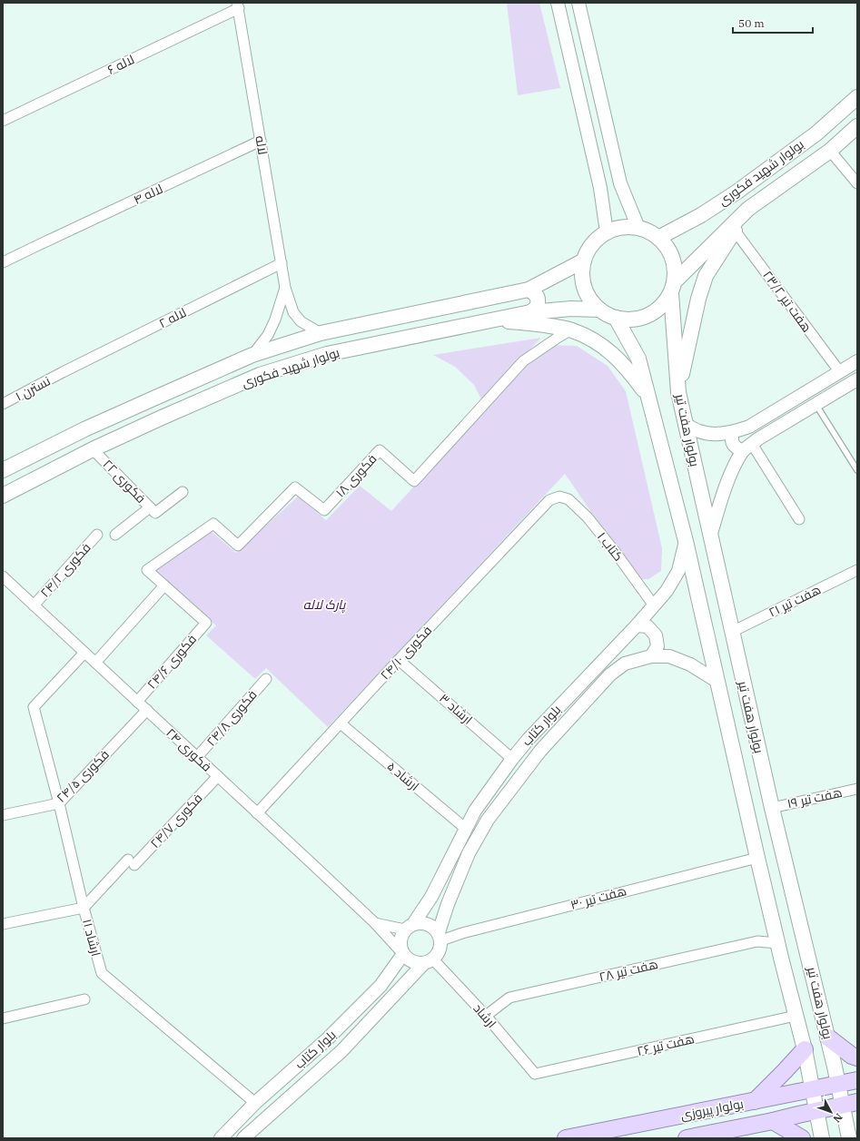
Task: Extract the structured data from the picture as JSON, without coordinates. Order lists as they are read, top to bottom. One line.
{"streets":{"main road":["بولوار شهید فکوری","بولوار هفت تیر","بولوار پیروزی"],"street":["لاله ۶","لاله","لاله ۴","هفت تیر ۲۳/۲","لاله ۲","نسترن ۱","فکوری ١٨","فکوری ۲۲","کتاب ۱","فکوری ۲۴/۲","هفت تیر ۲۱","فکوری ۲۴/۱۰","فکوری ۲۴/۶","ارشاد ۳","فکوری ۲۴/۸","بلوار کتاب","فکوری ۲۴","فکوری ۲۴/۵","ارشاد ۵","هفت تیر ۱۹","فکوری ۲۴/۷","هفت تیر ۳۰","ارشاد ۱۱","هفت تیر ۲۸","ارشاد","هفت تیر ۲۶"]},"crossings":[["لاله ۶","لاله"],["لاله","بولوار شهید فکوری"],["لاله","لاله ۴"],["لاله","لاله ۲"],["بولوار شهید فکوری","بولوار هفت تیر"],["بولوار شهید فکوری","فکوری ۲۲"],["لاله ۲","نسترن ۱"],["بولوار هفت تیر","هفت تیر ۲۱"],["بولوار هفت تیر","بلوار کتاب"],["بولوار هفت تیر","هفت تیر ۱۹"],["بولوار هفت تیر","هفت تیر ۳۰"],["بولوار هفت تیر","هفت تیر ۲۸"],["بولوار هفت تیر","هفت تیر ۲۶"],["بولوار هفت تیر","بولوار پیروزی"],["فکوری ١٨","فکوری ۲۴/۶"],["کتاب ۱","فکوری ۲۴/۱۰"],["کتاب ۱","بلوار کتاب"],["فکوری ۲۴/۲","فکوری ۲۴"],["فکوری ۲۴/۱۰","ارشاد ۳"],["فکوری ۲۴/۱۰","فکوری ۲۴"],["فکوری ۲۴/۱۰","ارشاد ۵"],["فکوری ۲۴/۶","فکوری ۲۴"],["ارشاد ۳","بلوار کتاب"],["فکوری ۲۴/۸","فکوری ۲۴"],["بلوار کتاب","فکوری ۲۴"],["بلوار کتاب","ارشاد ۵"],["بلوار کتاب","هفت تیر ۳۰"],["بلوار کتاب","ارشاد ۱۱"],["بلوار کتاب","ارشاد"],["فکوری ۲۴","فکوری ۲۴/۵"],["فکوری ۲۴","فکوری ۲۴/۷"],["فکوری ۲۴","هفت تیر ۳۰"],["فکوری ۲۴","ارشاد ۱۱"],["فکوری ۲۴","ارشاد"],["فکوری ۲۴/۵","ارشاد ۱۱"],["فکوری ۲۴/۷","ارشاد ۱۱"],["هفت تیر ۳۰","ارشاد"],["هفت تیر ۲۸","ارشاد"],["ارشاد","هفت تیر ۲۶"]],"parks":["پارک لاله"],"scale_bar":"50 m","north":"bottom right"}
